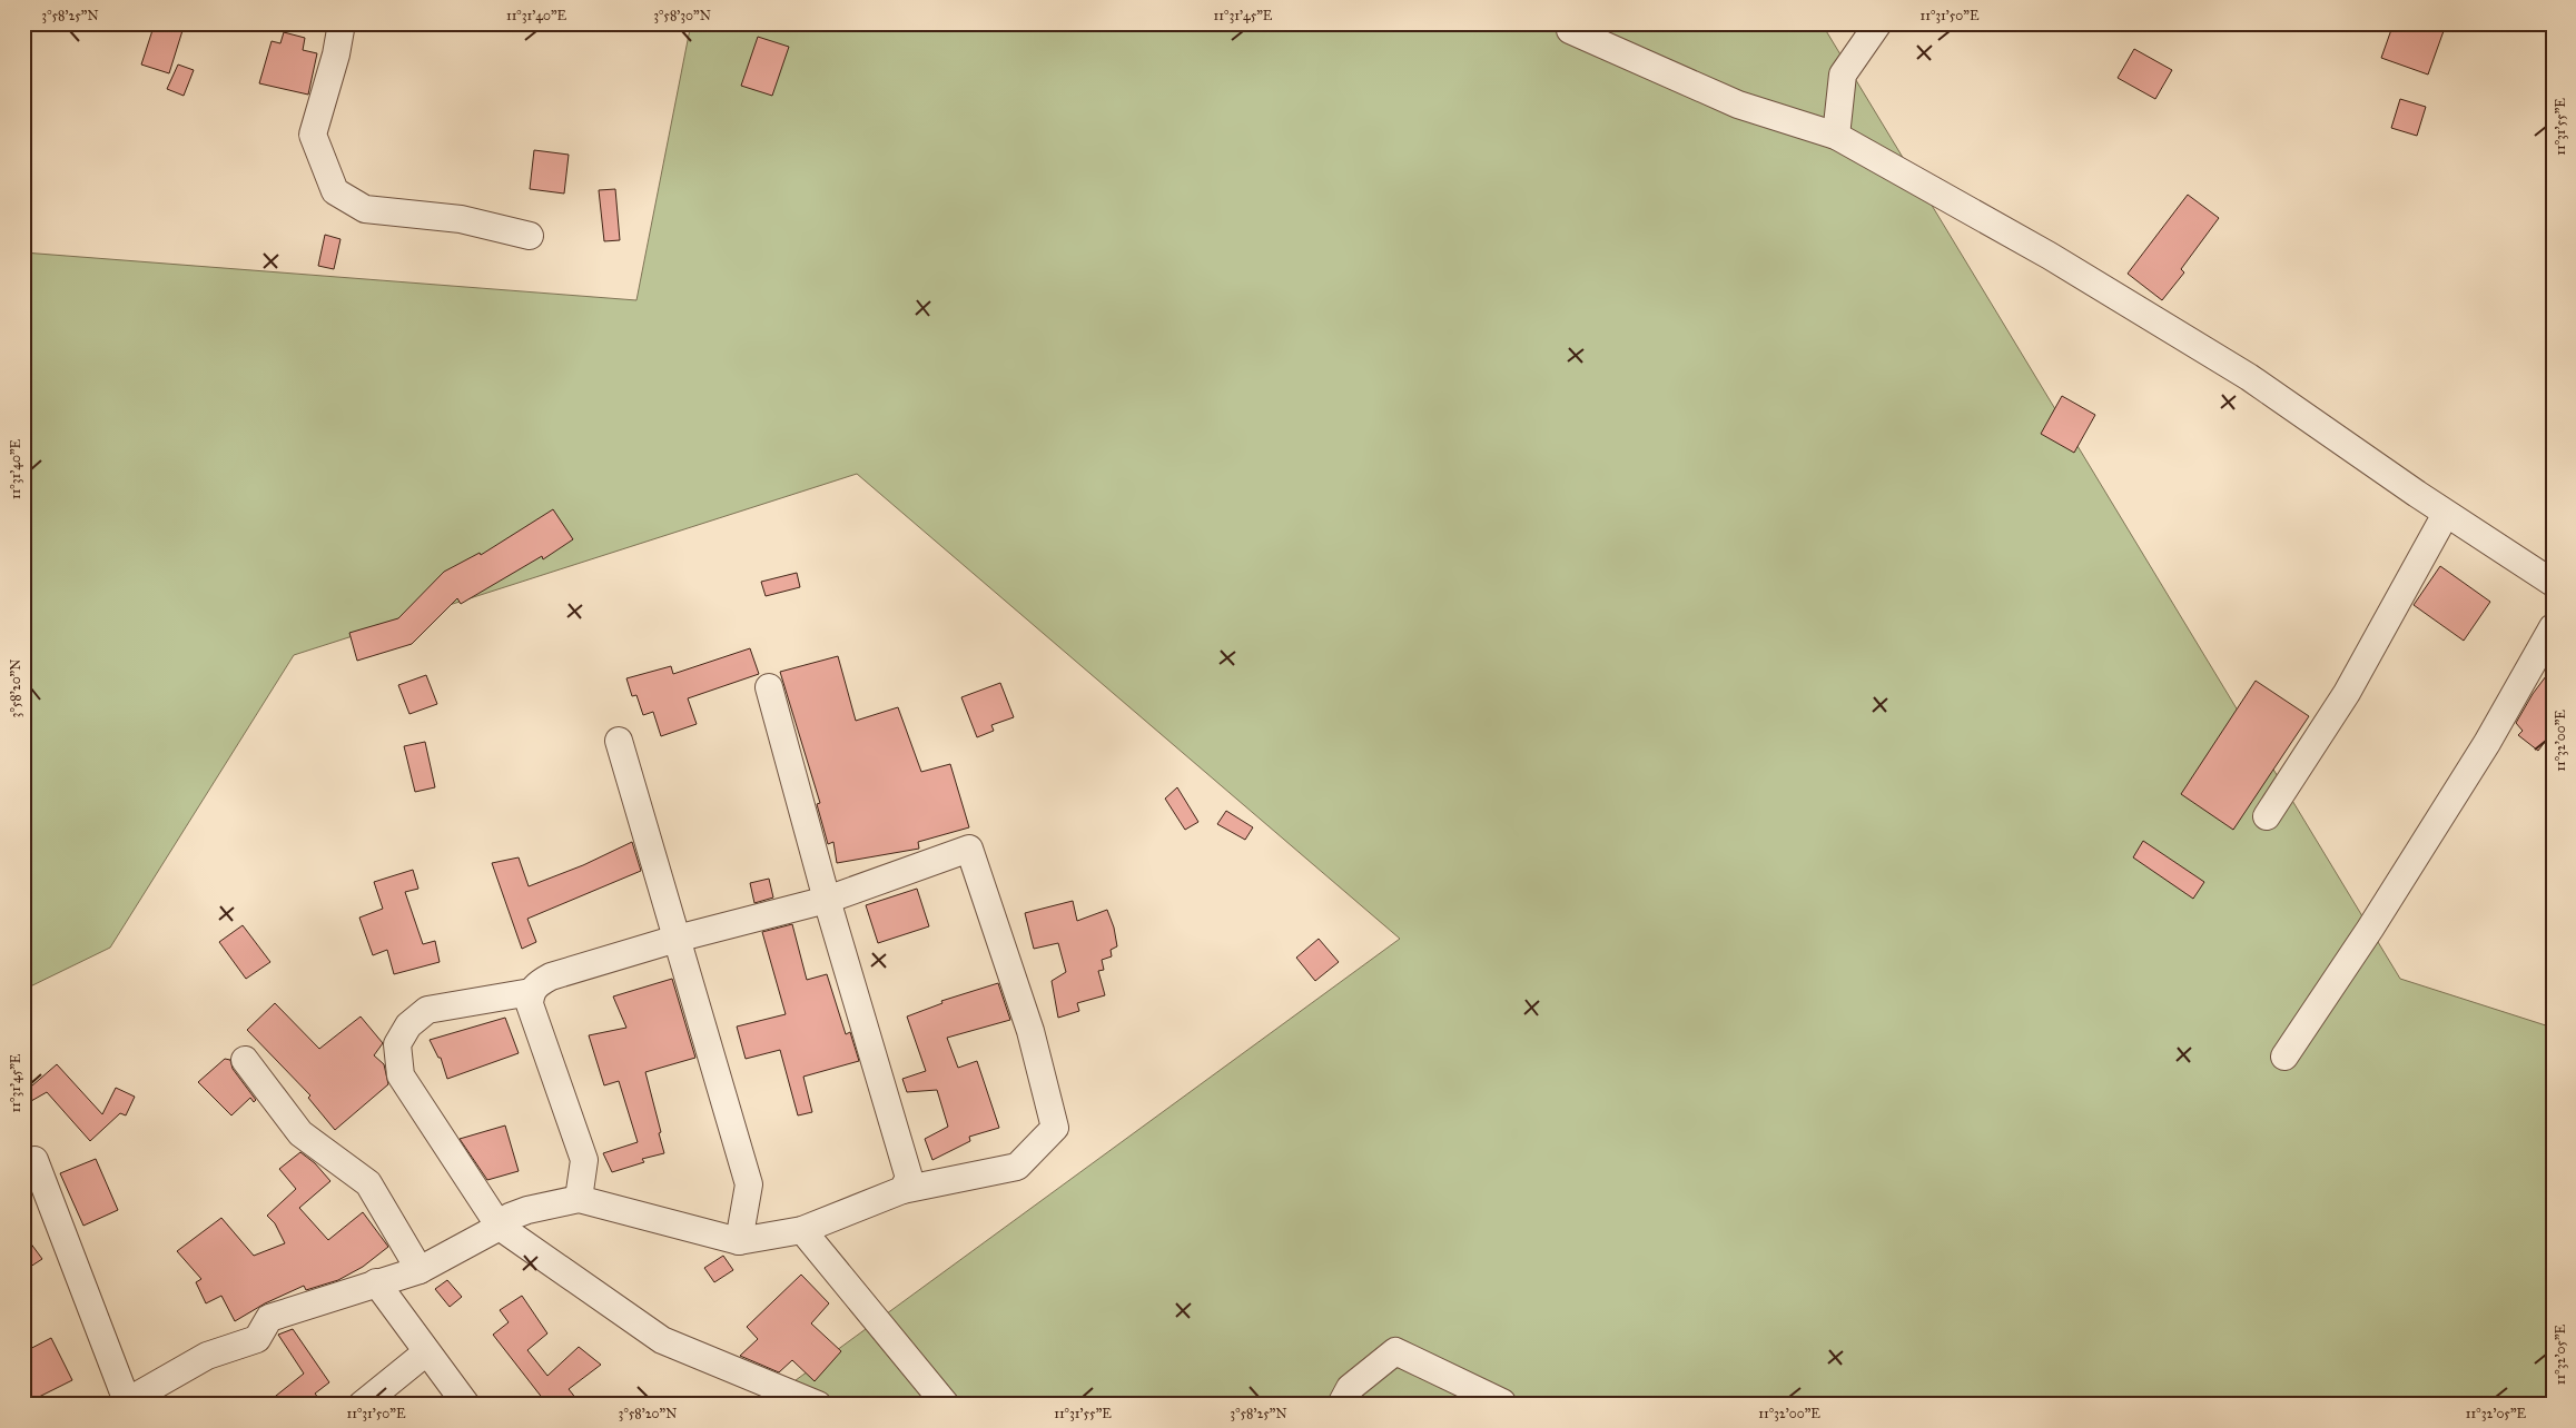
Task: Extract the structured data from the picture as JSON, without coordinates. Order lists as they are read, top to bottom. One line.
{"coordinates":["3°58'25\"N","11°31'40\"E","3°58'30\"N","11°31'45\"E","11°31'50\"E","11°31'55\"E","3°58'20\"N","11°32'00\"E","11°32'05\"E"]}
